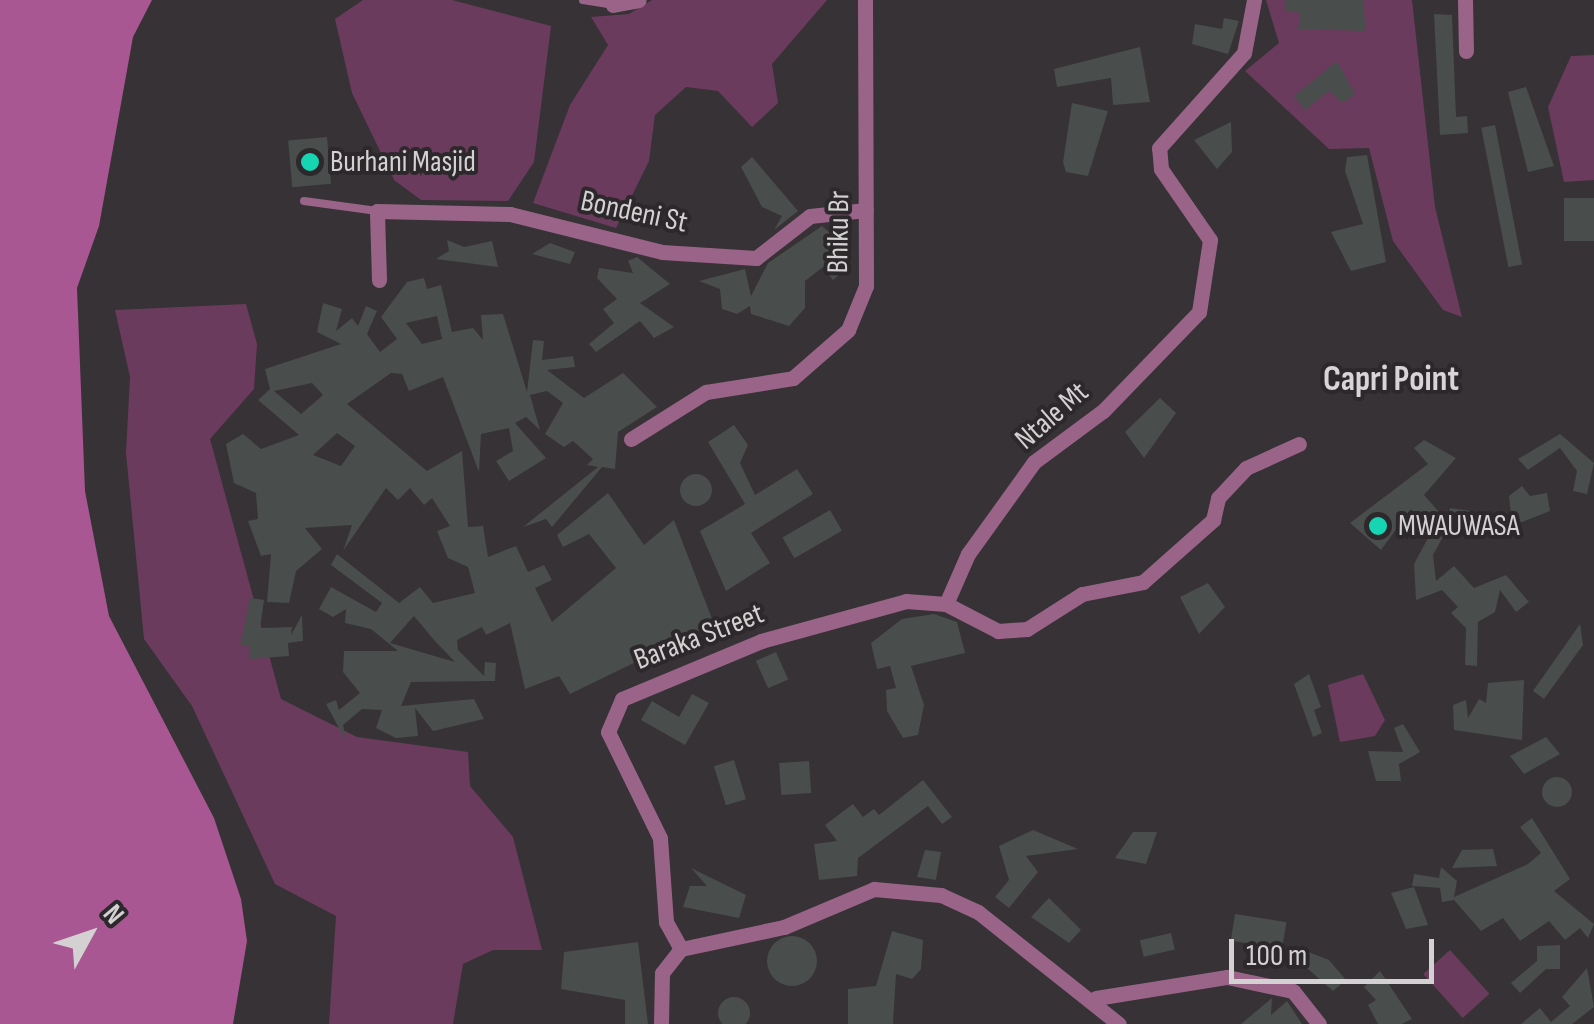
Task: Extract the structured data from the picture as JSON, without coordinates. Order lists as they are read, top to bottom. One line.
{"streets":{"street":["Bondeni St","Bhiku Br","Ntale Mt","Baraka Street"]},"crossings":[["Bondeni St","Bhiku Br"],["Ntale Mt","Baraka Street"]],"districts":["Capri Point"],"places":["Burhani Masjid","MWAUWASA"],"scale_bar":"100 m","north":"top right"}
